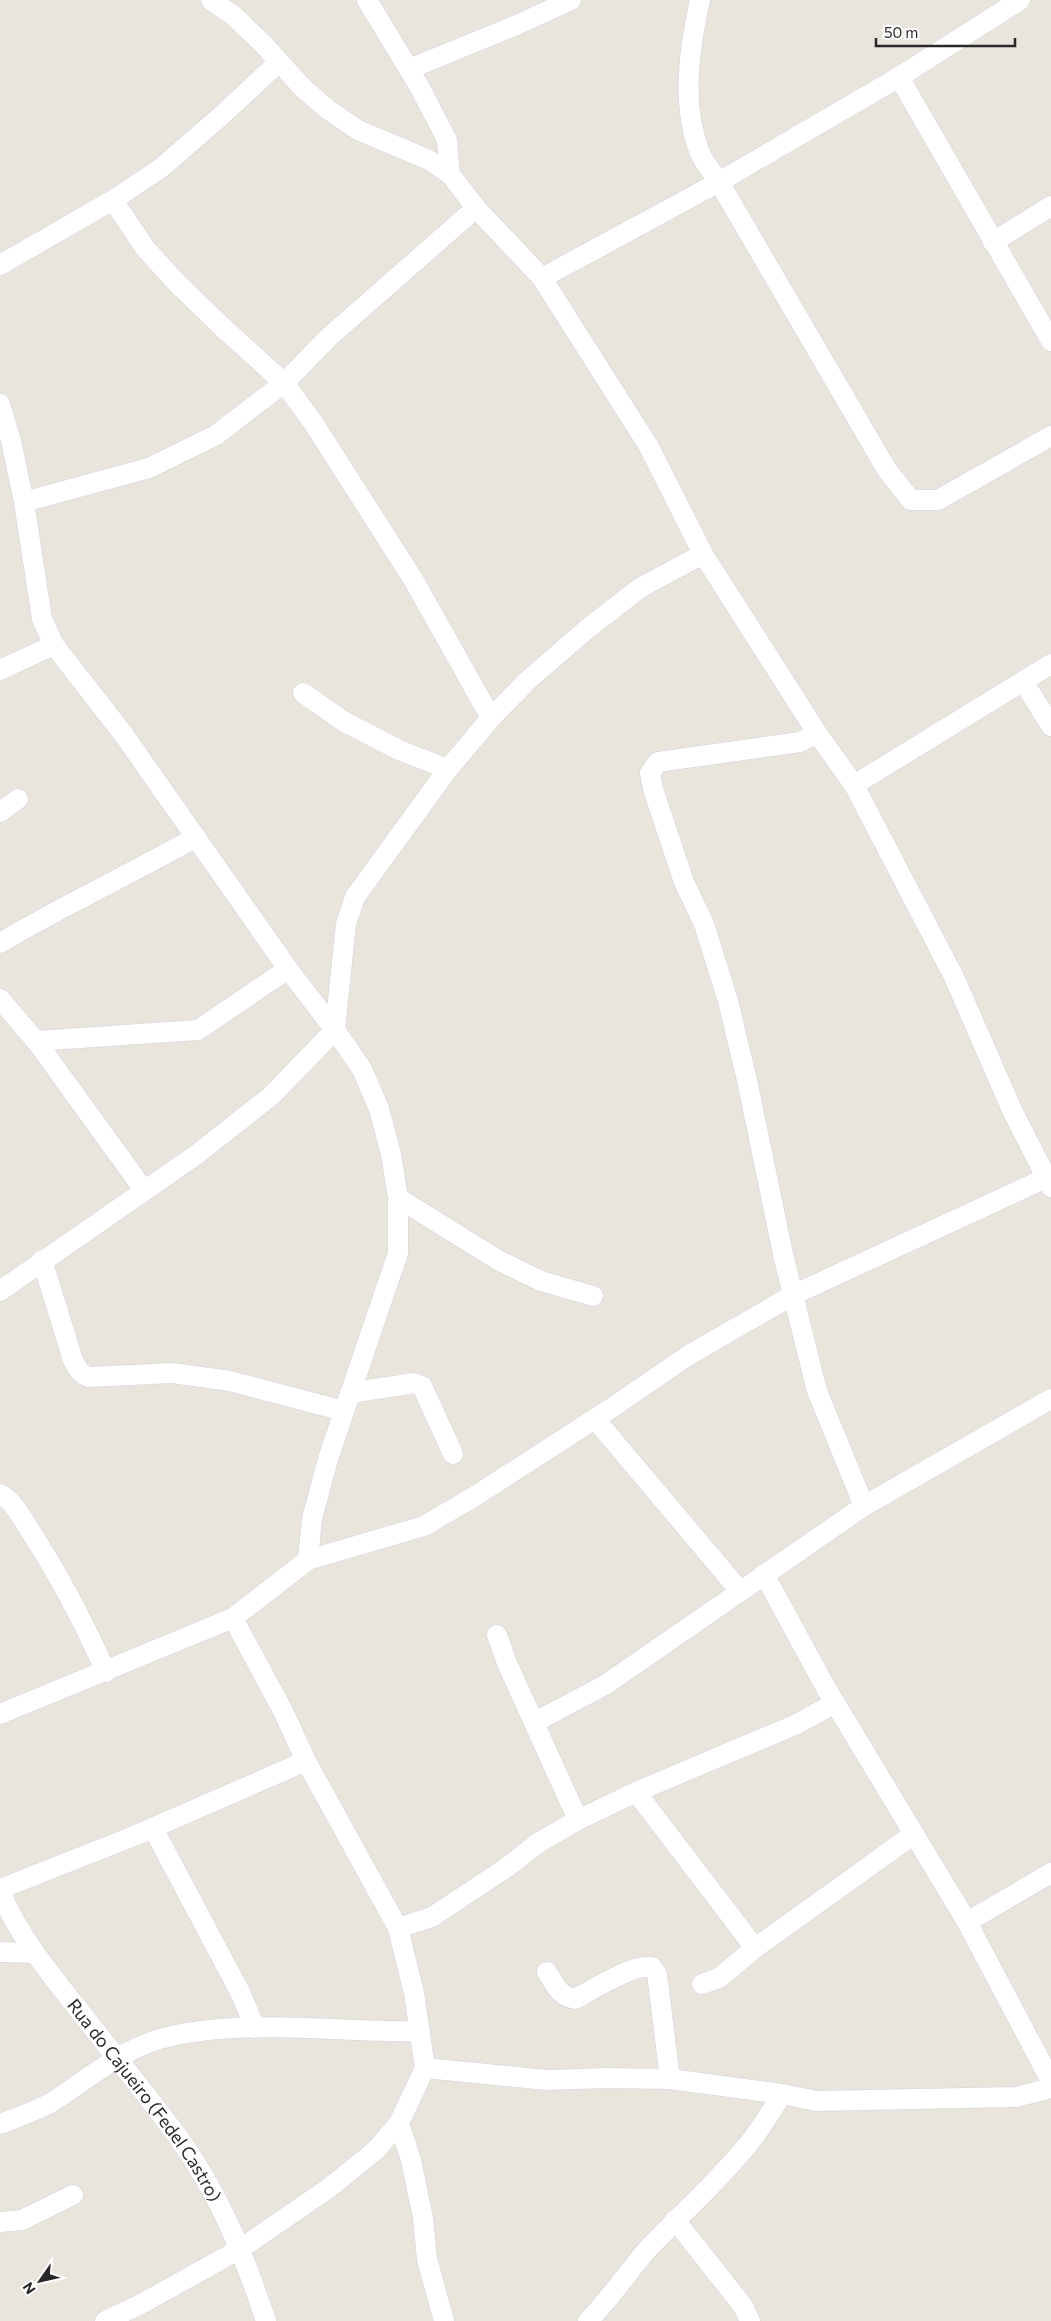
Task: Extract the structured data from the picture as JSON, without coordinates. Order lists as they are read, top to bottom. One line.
{"streets":{"street":["Rua do Cajueiro (Fedel Castro)"]},"scale_bar":"50 m","north":"bottom left"}
